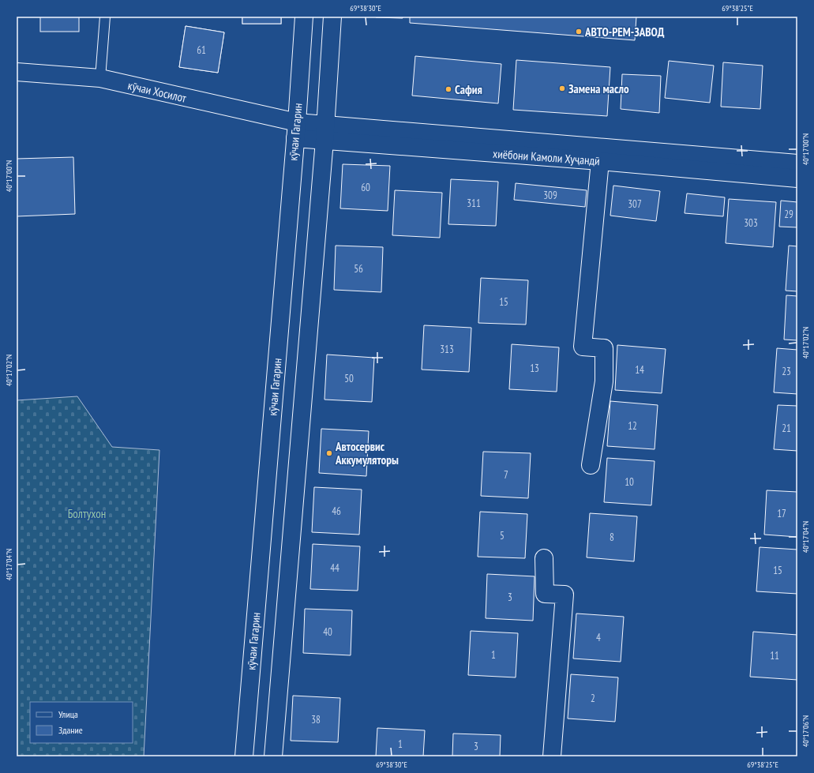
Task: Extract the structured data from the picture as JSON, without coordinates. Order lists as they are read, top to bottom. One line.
{"streets":{"main road":["кӯчаи Хосилот","кӯчаи Гагарин","хиёбони Камоли Хуҷандӣ"]},"crossings":[["кӯчаи Хосилот","кӯчаи Гагарин"],["кӯчаи Хосилот","хиёбони Камоли Хуҷандӣ"],["кӯчаи Гагарин","хиёбони Камоли Хуҷандӣ"]],"parks":["Болтухон"],"places":["АВТО-РЕМ-ЗАВОД","Замена масло","Сафия","Автосервис Аккумуляторы"],"house_numbers":["61","60","309","311","307","29","303","56","15","313","13","14","23","50","12","21","7","10","46","17","5","8","44","15","3","40","4","1","11","2","38","1","3"],"legend":["Улица","Здание"],"coordinates":["69°38'30\"E","69°38'25\"E","40°17'00\"N","40°17'02\"N","40°17'04\"N","40°17'06\"N"]}
